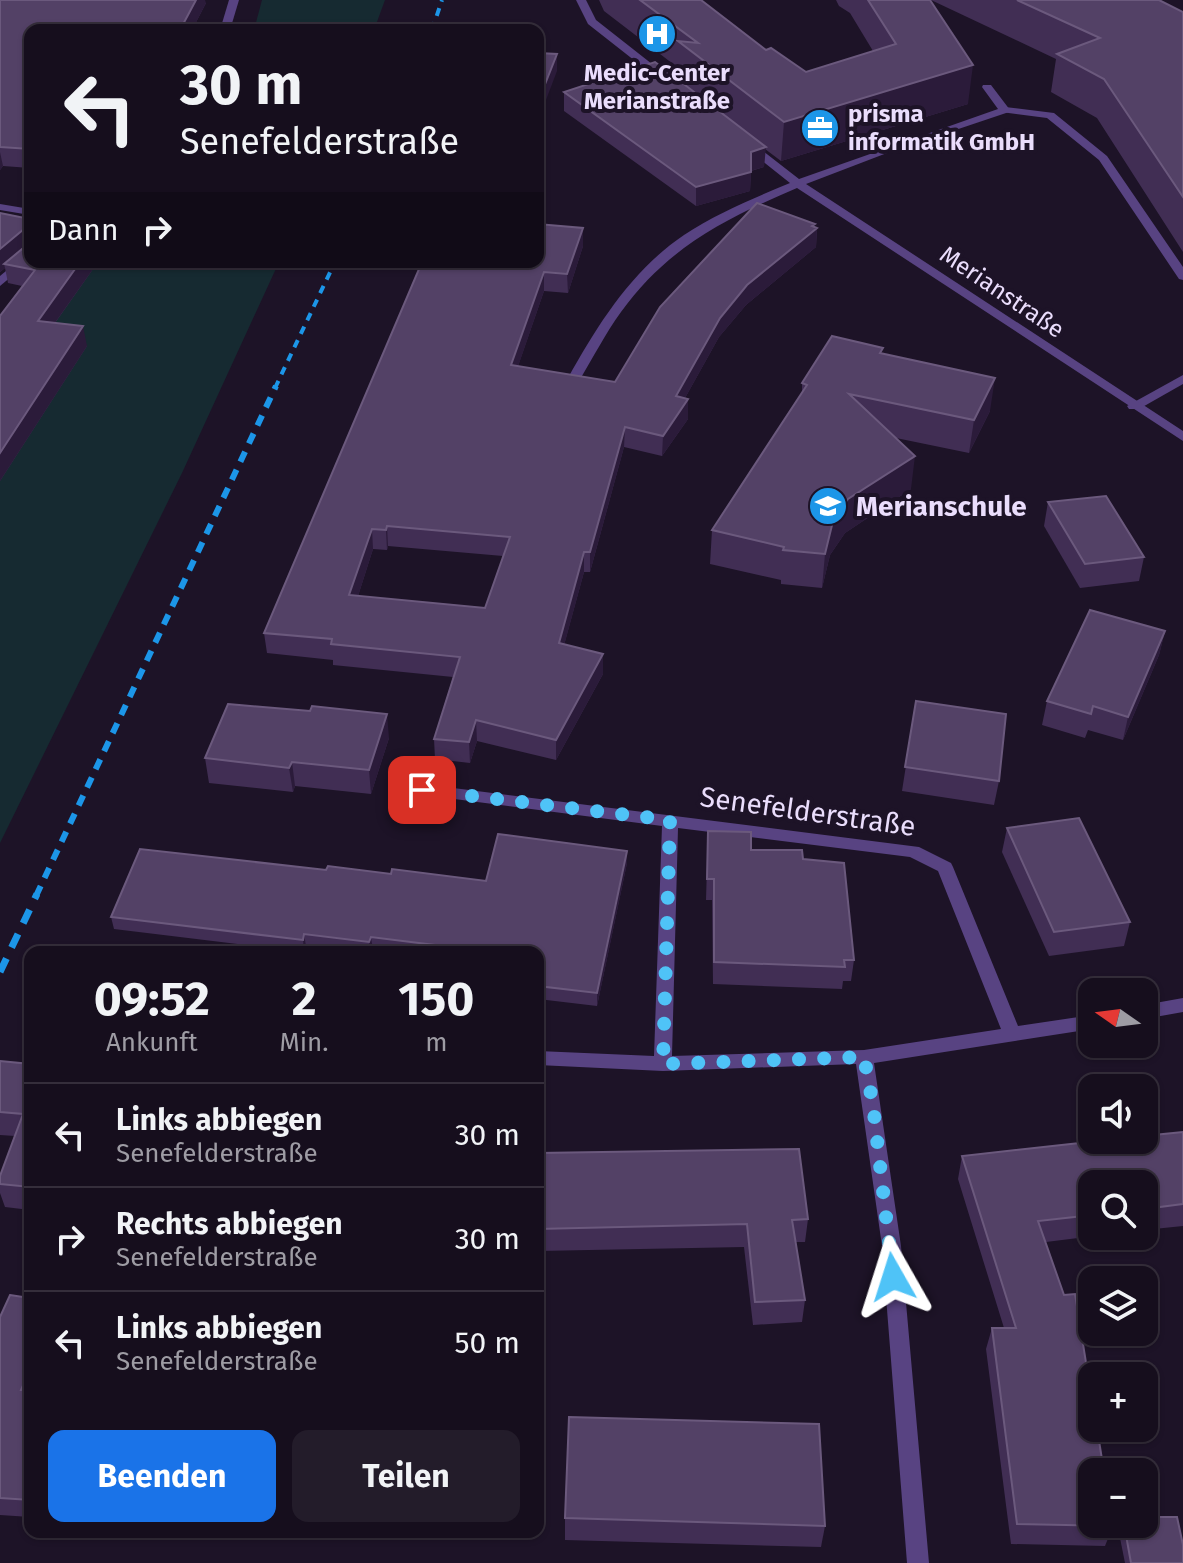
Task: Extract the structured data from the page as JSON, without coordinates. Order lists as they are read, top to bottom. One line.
{"streets":{"street":["Merianstraße","Senefelderstraße"]},"places":{"hospital":["Medic-Center Merianstraße"],"office":["prisma informatik GmbH"],"school or university":["Merianschule"]},"north":"left","page":{"turn":["30 m","Senefelderstraße"],"then":"Dann","eta":["09:52","Ankunft","2","Min.","150","m"],"map_buttons":["+","−"],"list":[{"name":"Links abbiegen","note":"Senefelderstraße","value":"30 m"},{"name":"Rechts abbiegen","note":"Senefelderstraße","value":"30 m"},{"name":"Links abbiegen","note":"Senefelderstraße","value":"50 m"}],"buttons":["Beenden","Teilen"]}}
